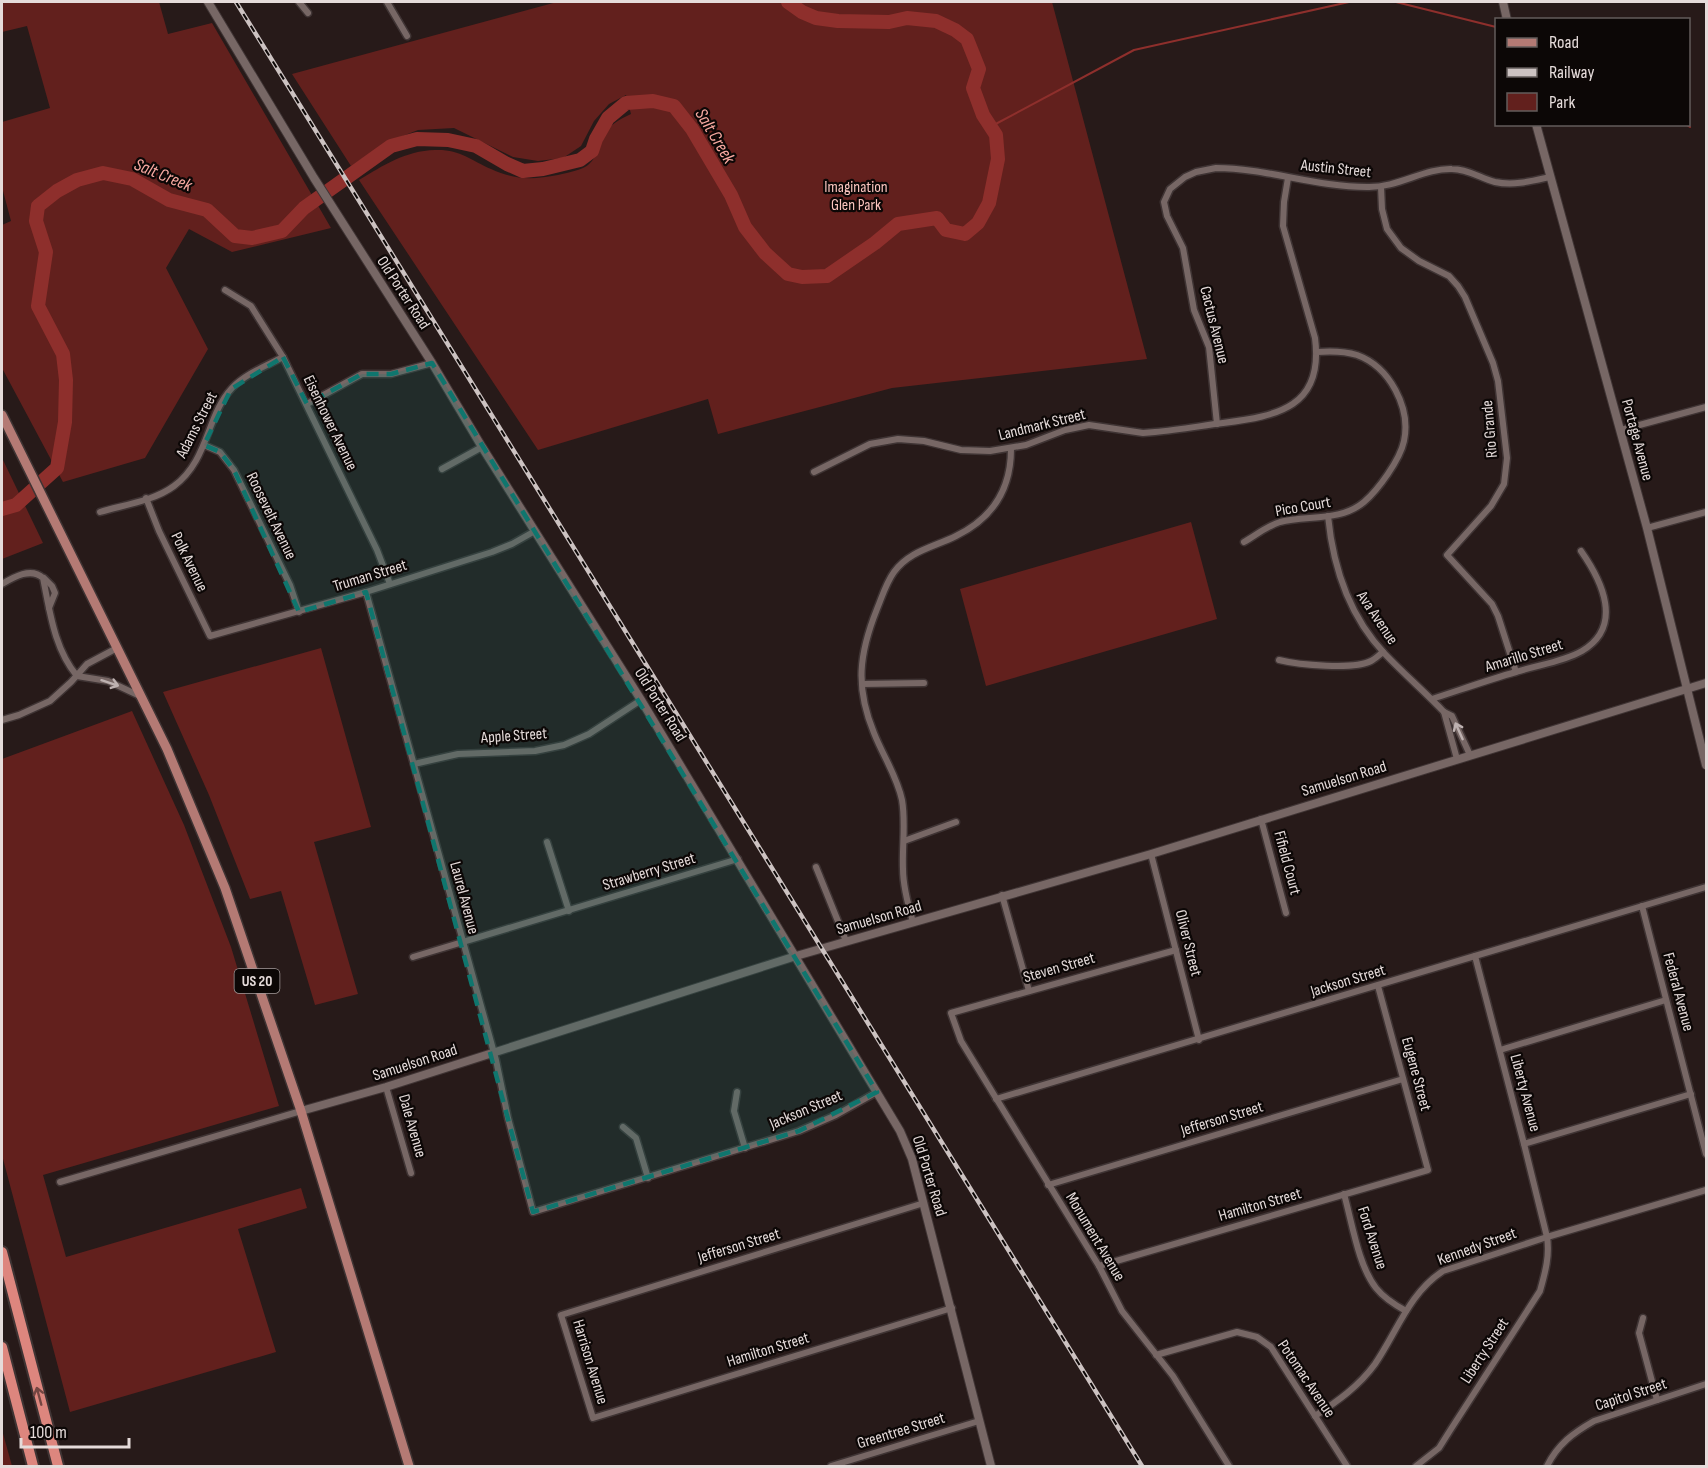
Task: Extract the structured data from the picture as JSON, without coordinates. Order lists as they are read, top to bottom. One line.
{"streets":{"main road":["US 20"],"street":["Austin Street","Old Porter Road","Cactus Avenue","Eisenhower Avenue","Adams Street","Landmark Street","Rio Grande","Portage Avenue","Pico Court","Roosevelt Avenue","Polk Avenue","Truman Street","Ava Avenue","Amarillo Street","Apple Street","Samuelson Road","Fifield Court","Strawberry Street","Laurel Avenue","Oliver Street","Steven Street","Jackson Street","Federal Avenue","Eugene Street","Liberty Avenue","Jefferson Street","Dale Avenue","Hamilton Street","Monument Avenue","Ford Avenue","Kennedy Street","Liberty Street","Harrison Avenue","Potomac Avenue","Capitol Street","Greentree Street"]},"crossings":[["Austin Street","Cactus Avenue"],["Austin Street","Rio Grande"],["Austin Street","Portage Avenue"],["Old Porter Road","Truman Street"],["Old Porter Road","Apple Street"],["Old Porter Road","Samuelson Road"],["Old Porter Road","Strawberry Street"],["Old Porter Road","Jackson Street"],["Old Porter Road","Jefferson Street"],["Old Porter Road","Hamilton Street"],["Old Porter Road","Greentree Street"],["Cactus Avenue","Landmark Street"],["Eisenhower Avenue","Adams Street"],["Eisenhower Avenue","Truman Street"],["Adams Street","Roosevelt Avenue"],["Adams Street","Polk Avenue"],["Landmark Street","Pico Court"],["Rio Grande","Amarillo Street"],["Portage Avenue","Samuelson Road"],["Pico Court","Ava Avenue"],["Roosevelt Avenue","Truman Street"],["Polk Avenue","Truman Street"],["Truman Street","Laurel Avenue"],["Ava Avenue","Amarillo Street"],["Ava Avenue","Samuelson Road"],["Apple Street","Laurel Avenue"],["Samuelson Road","Fifield Court"],["Samuelson Road","Laurel Avenue"],["Samuelson Road","Oliver Street"],["Samuelson Road","US 20"],["Samuelson Road","Dale Avenue"],["Strawberry Street","Laurel Avenue"],["Laurel Avenue","Jackson Street"],["Oliver Street","Steven Street"],["Oliver Street","Jackson Street"],["Steven Street","Monument Avenue"],["Jackson Street","Federal Avenue"],["Jackson Street","Eugene Street"],["Jackson Street","Liberty Avenue"],["Jackson Street","Monument Avenue"],["Eugene Street","Jefferson Street"],["Eugene Street","Hamilton Street"],["Liberty Avenue","Kennedy Street"],["Liberty Avenue","Liberty Street"],["Jefferson Street","Monument Avenue"],["Jefferson Street","Harrison Avenue"],["Hamilton Street","Monument Avenue"],["Hamilton Street","Ford Avenue"],["Hamilton Street","Harrison Avenue"],["Monument Avenue","Potomac Avenue"],["Ford Avenue","Kennedy Street"],["Kennedy Street","Liberty Street"],["Kennedy Street","Potomac Avenue"]],"water":["Salt Creek"],"parks":["Imagination Glen Park"],"legend":["Road","Railway","Park"],"scale_bar":"100 m"}
